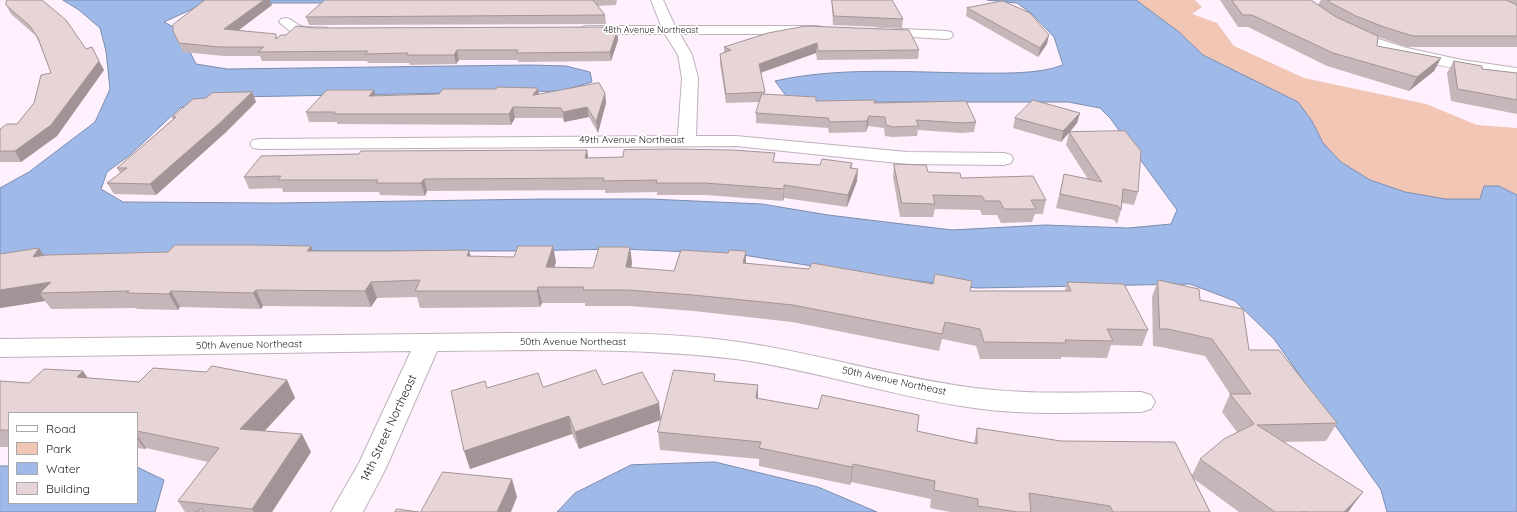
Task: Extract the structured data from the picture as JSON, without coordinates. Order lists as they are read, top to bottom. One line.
{"streets":{"street":["48th Avenue Northeast","49th Avenue Northeast","50th Avenue Northeast","14th Street Northeast"]},"crossings":[["50th Avenue Northeast","14th Street Northeast"]],"legend":["Road","Park","Water","Building"]}
